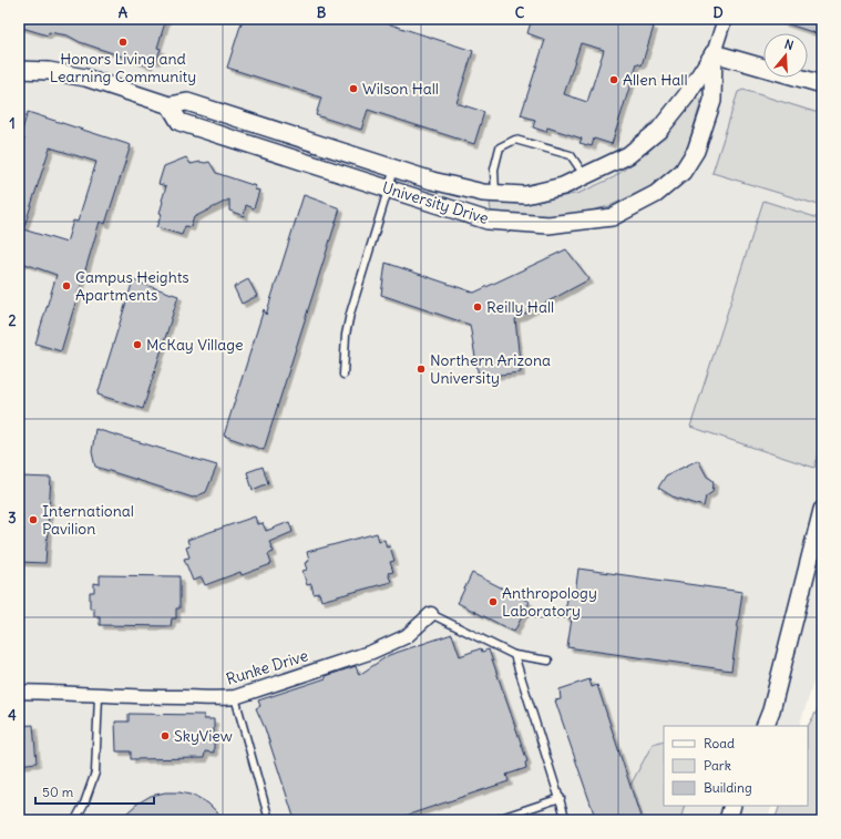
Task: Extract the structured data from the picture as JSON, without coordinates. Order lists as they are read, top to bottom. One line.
{"streets":{"street":["University Drive","Runke Drive"]},"places":["Honors Living and Learning Community","Allen Hall","Wilson Hall","Campus Heights Apartments","Reilly Hall","McKay Village","Northern Arizona University","International Pavilion","Anthropology Laboratory","SkyView"],"legend":["Road","Park","Building"],"scale_bar":"50 m","north":"top","grid":{"columns":["A","B","C","D"],"rows":["1","2","3","4"]}}
